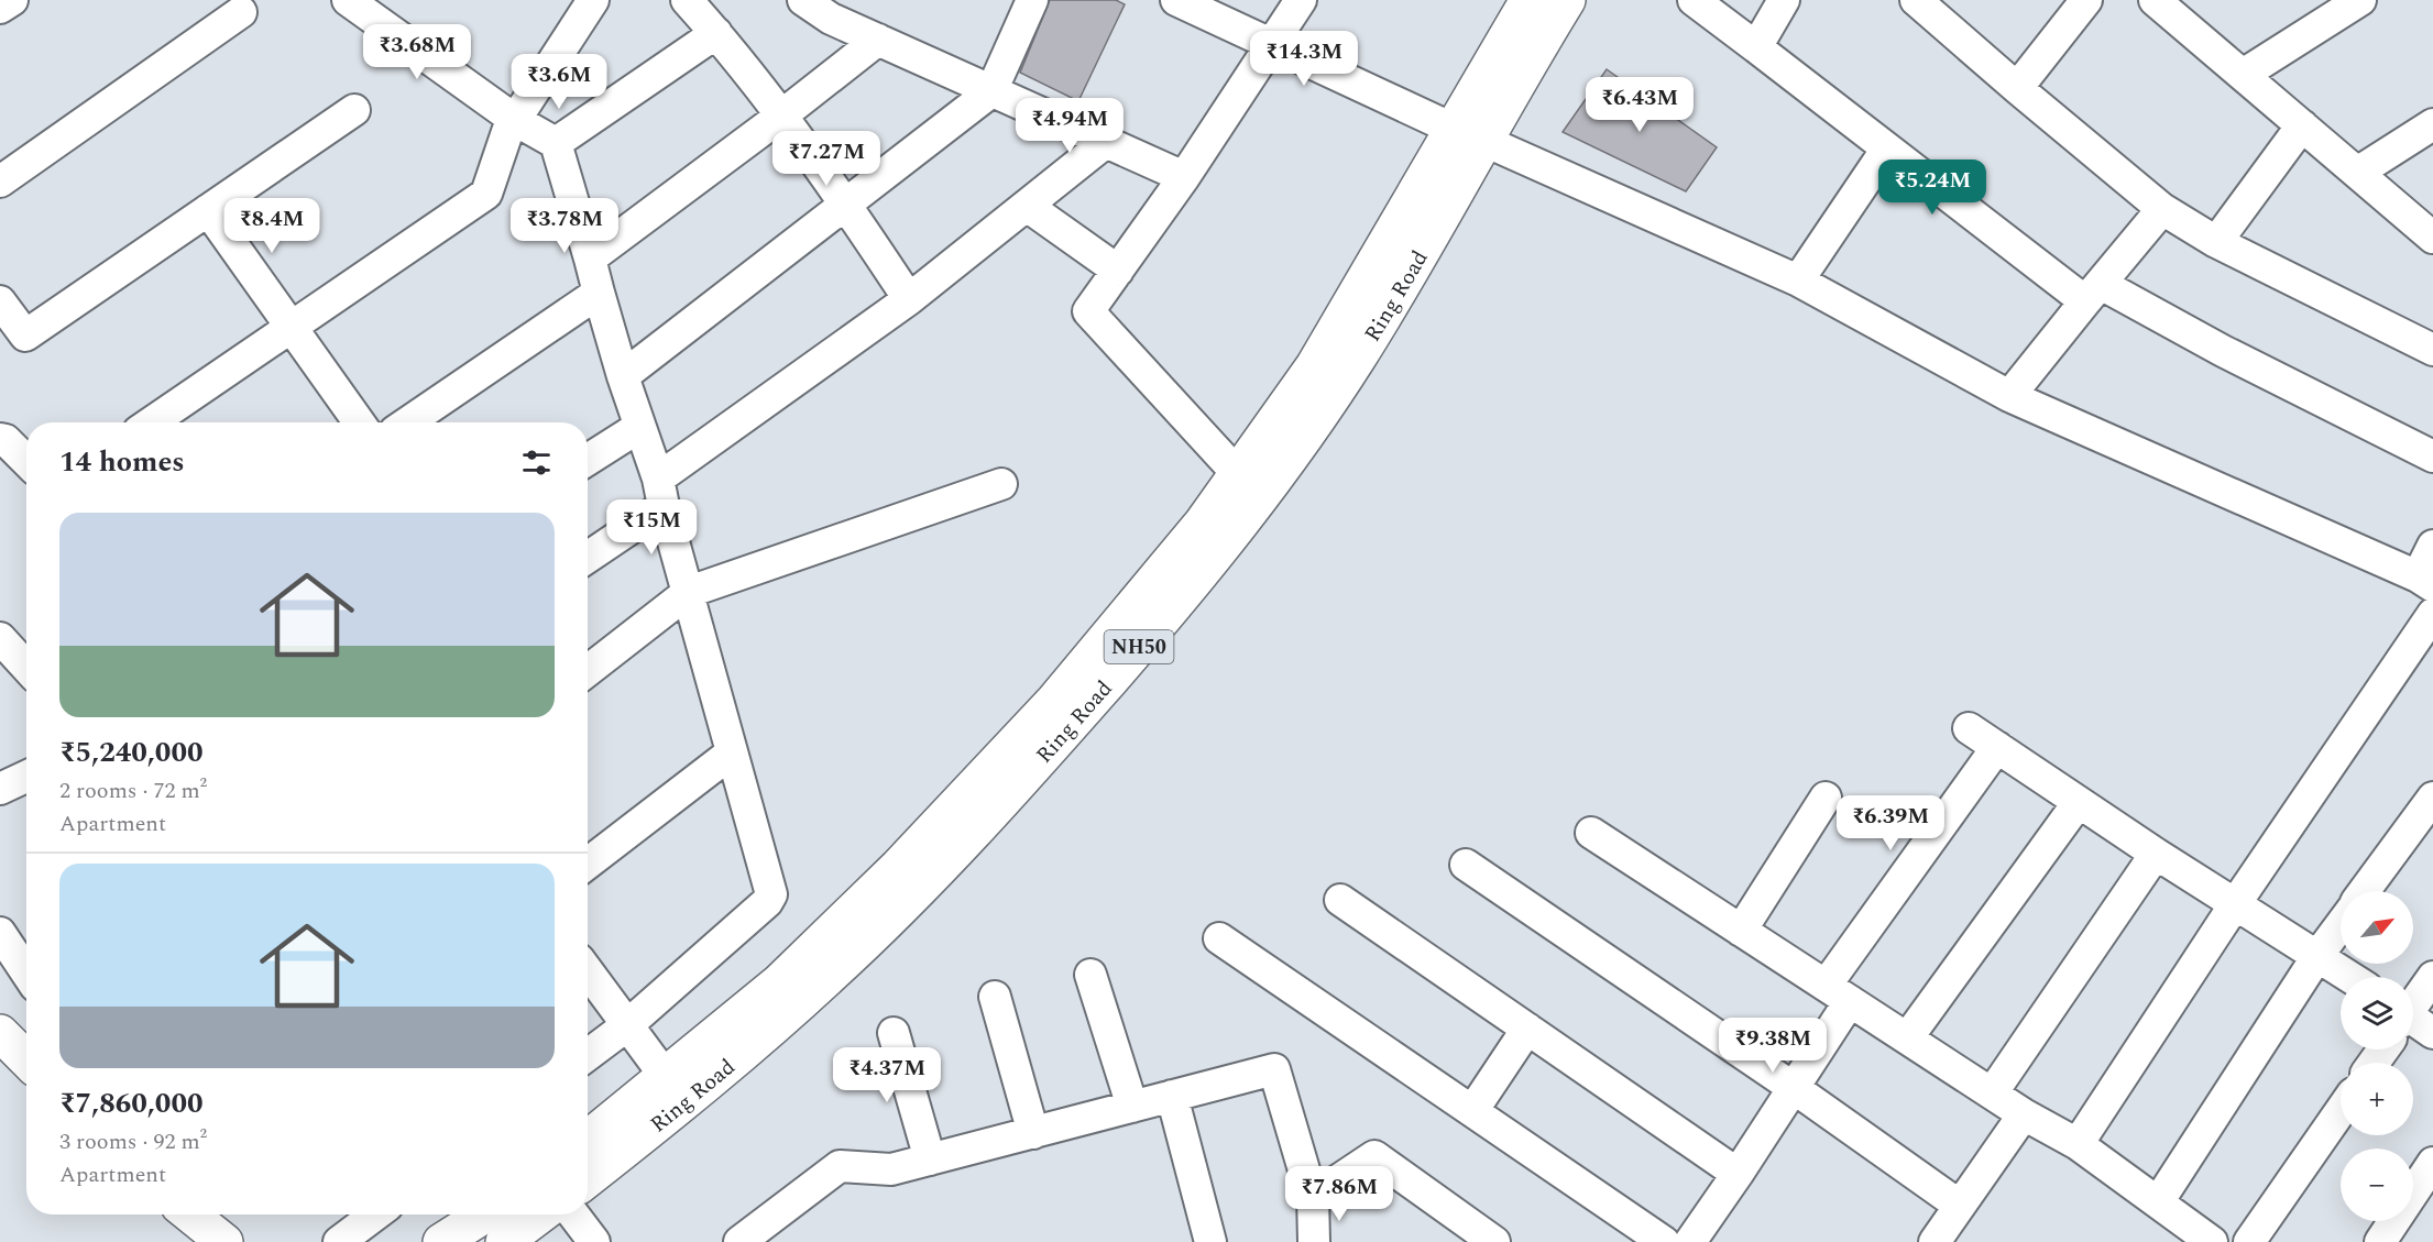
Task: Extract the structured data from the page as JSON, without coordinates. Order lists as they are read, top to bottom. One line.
{"streets":{"main road":["Ring Road","NH50"]},"north":"top right","page":{"price":["₹3.68M","₹14.3M","₹3.6M","₹6.43M","₹4.94M","₹7.27M","₹5.24M","₹8.4M","₹3.78M","₹15M","₹6.39M","₹9.38M","₹4.37M","₹7.86M"],"heading":"14 homes","list":[{"name":"₹5,240,000","note":"2 rooms · 72 m² · Apartment"},{"name":"₹7,860,000","note":"3 rooms · 92 m² · Apartment"}],"map_buttons":["+","−"]}}
